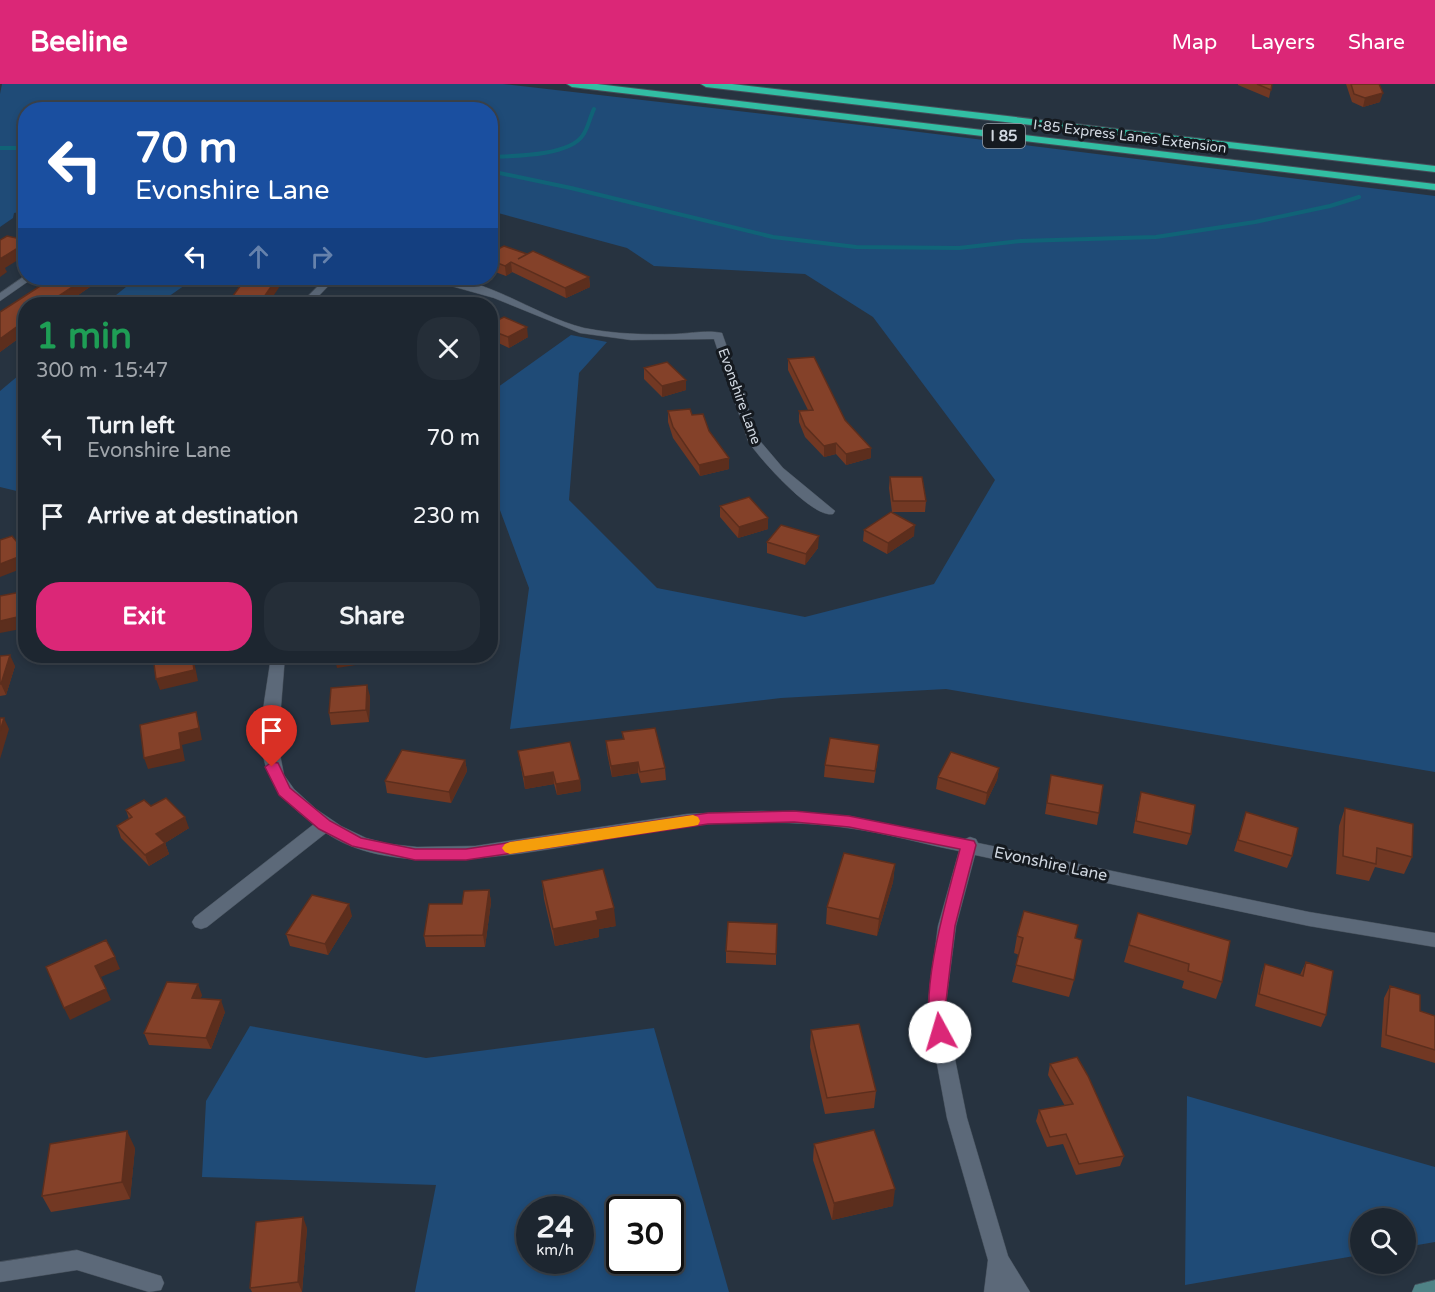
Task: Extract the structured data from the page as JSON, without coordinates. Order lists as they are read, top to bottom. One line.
{"streets":{"highway":["I 85","I-85 Express Lanes Extension"],"street":["Evonshire Lane"]},"page":{"header":"Beeline","nav":["Map","Layers","Share"],"turn":["70 m","Evonshire Lane"],"heading":["1 min","300 m · 15:47"],"list":[{"name":"Turn left","note":"Evonshire Lane","value":"70 m"},{"name":"Arrive at destination","value":"230 m"}],"buttons":["Exit","Share"],"speed":"24 km/h","limit":"30"}}
